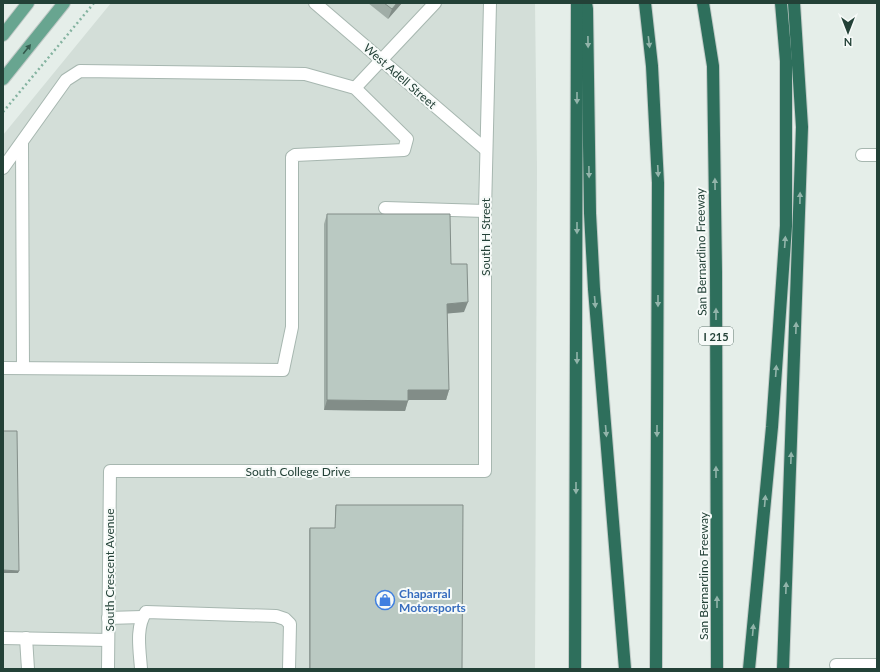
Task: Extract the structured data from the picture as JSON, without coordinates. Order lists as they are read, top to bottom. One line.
{"streets":{"highway":["San Bernardino Freeway","I 215"],"street":["West Adell Street","South H Street","South College Drive","South Crescent Avenue"]},"crossings":[["West Adell Street","South H Street"],["South H Street","South College Drive"],["South College Drive","South Crescent Avenue"]],"places":{"shop":["Chaparral Motorsports"]},"north":"bottom"}
